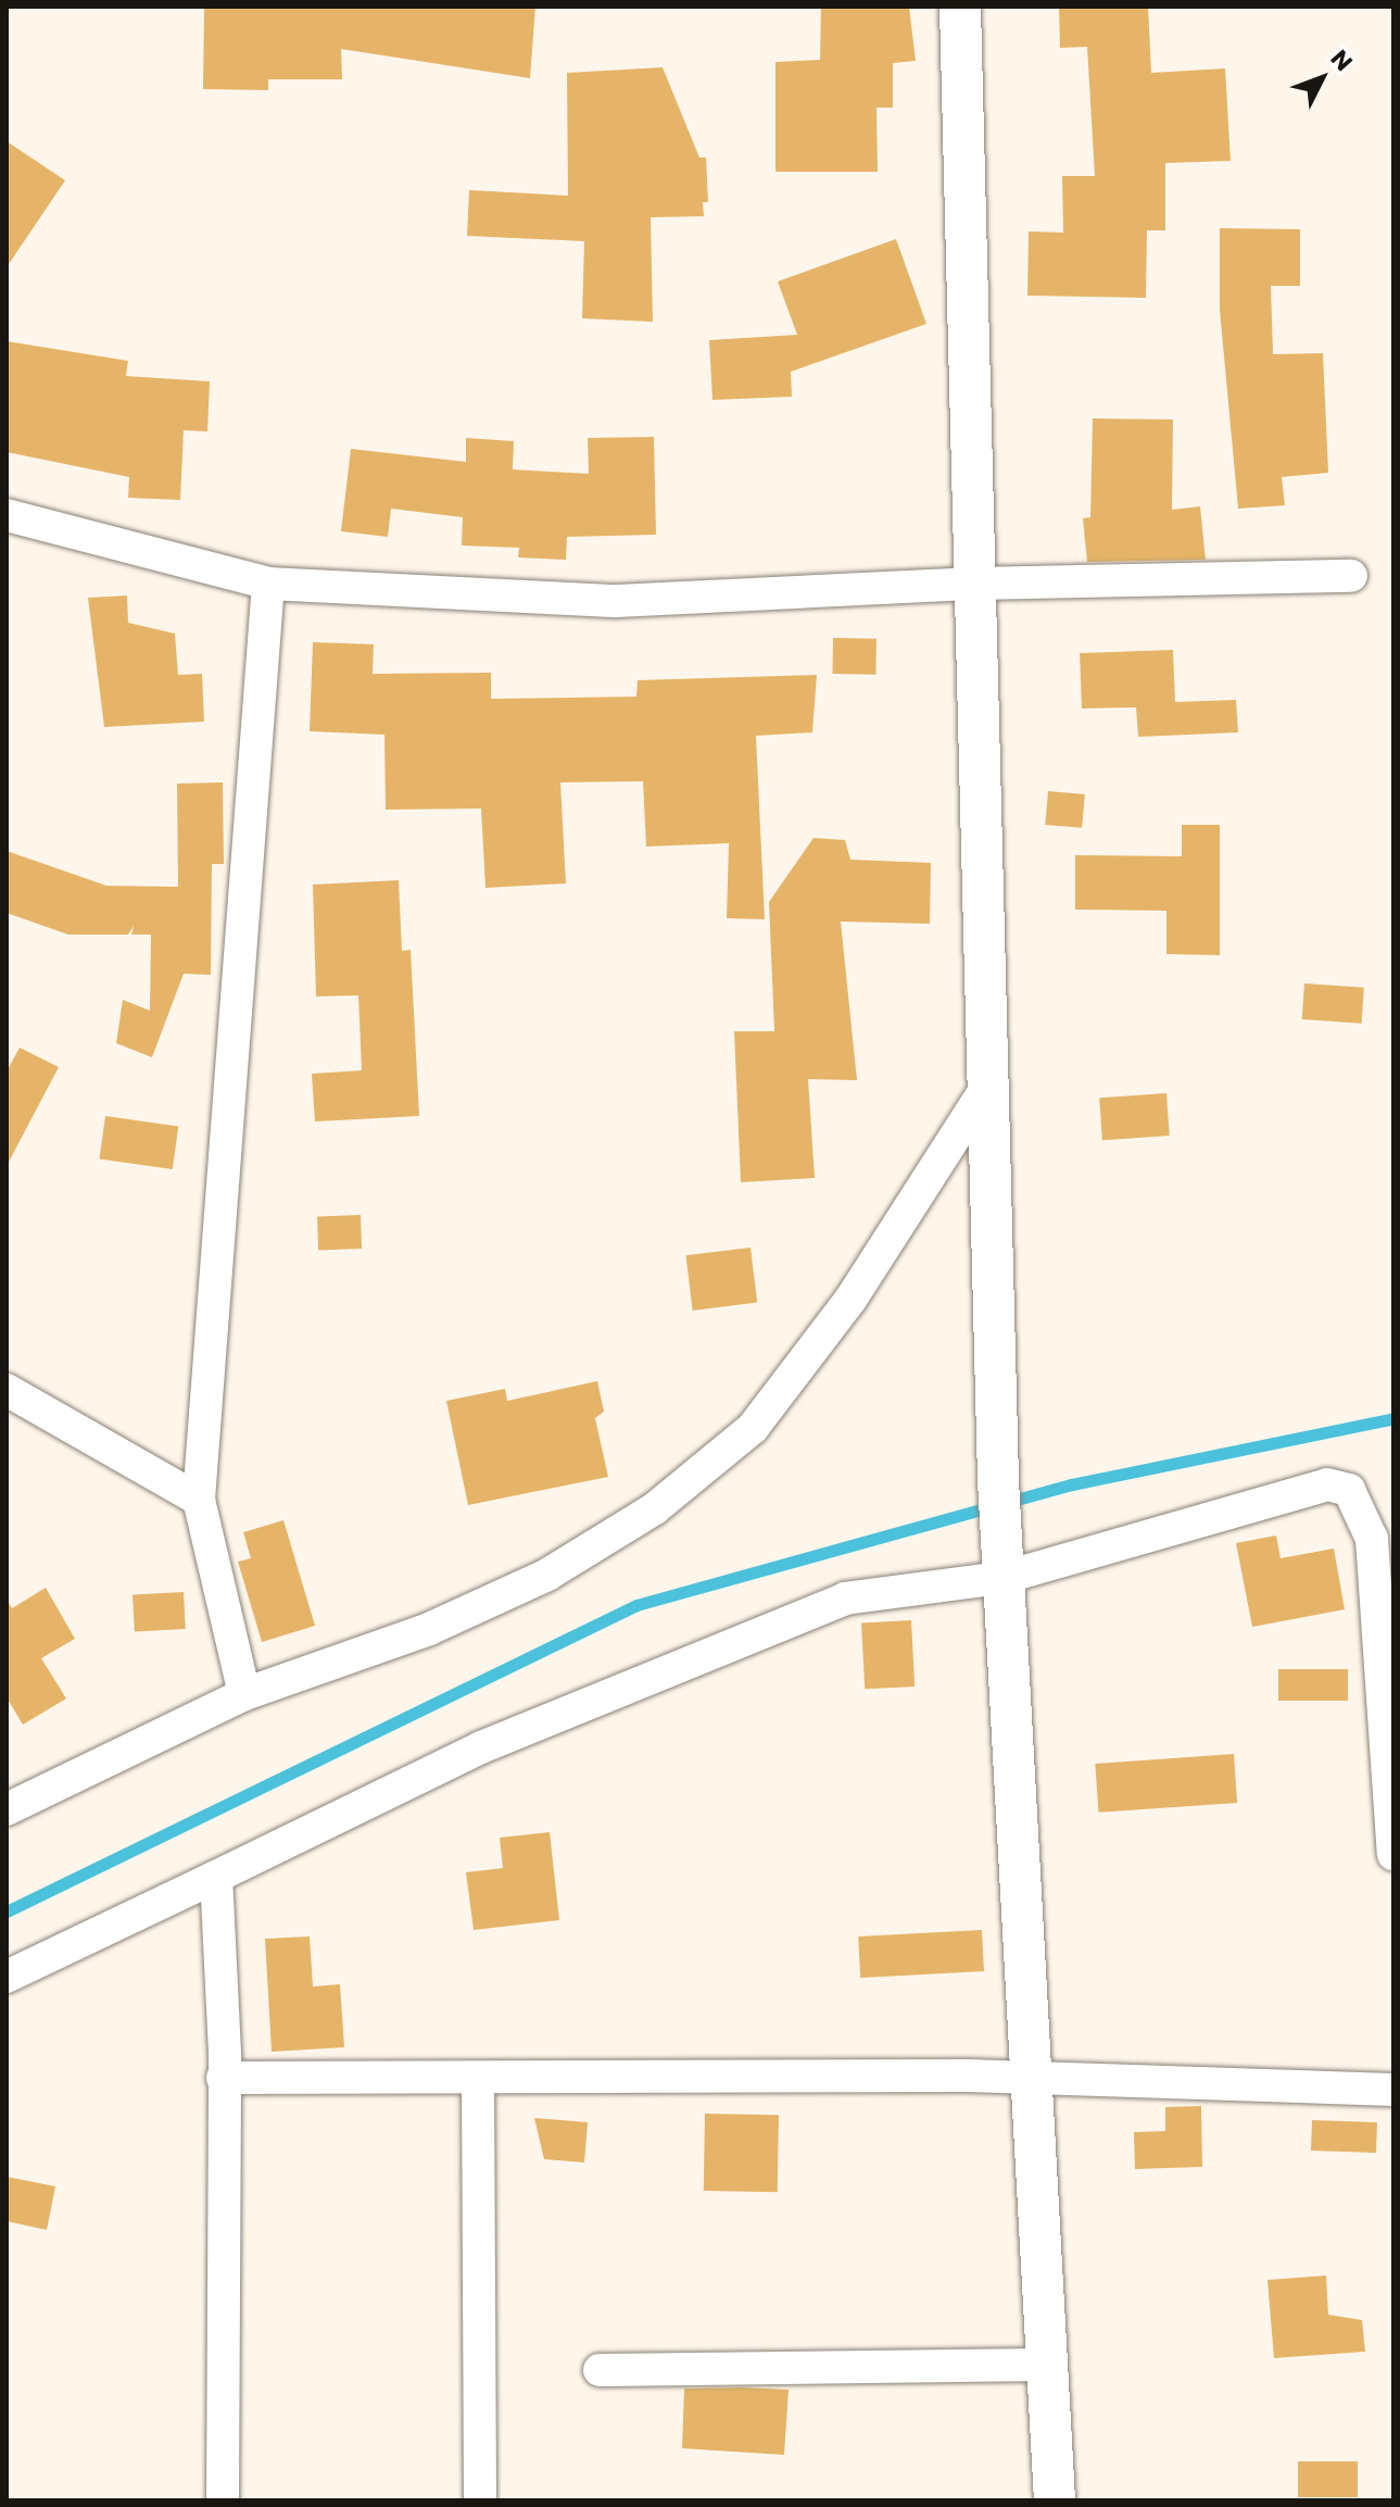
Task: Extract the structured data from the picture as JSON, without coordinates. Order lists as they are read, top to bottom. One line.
{"north":"top right"}
